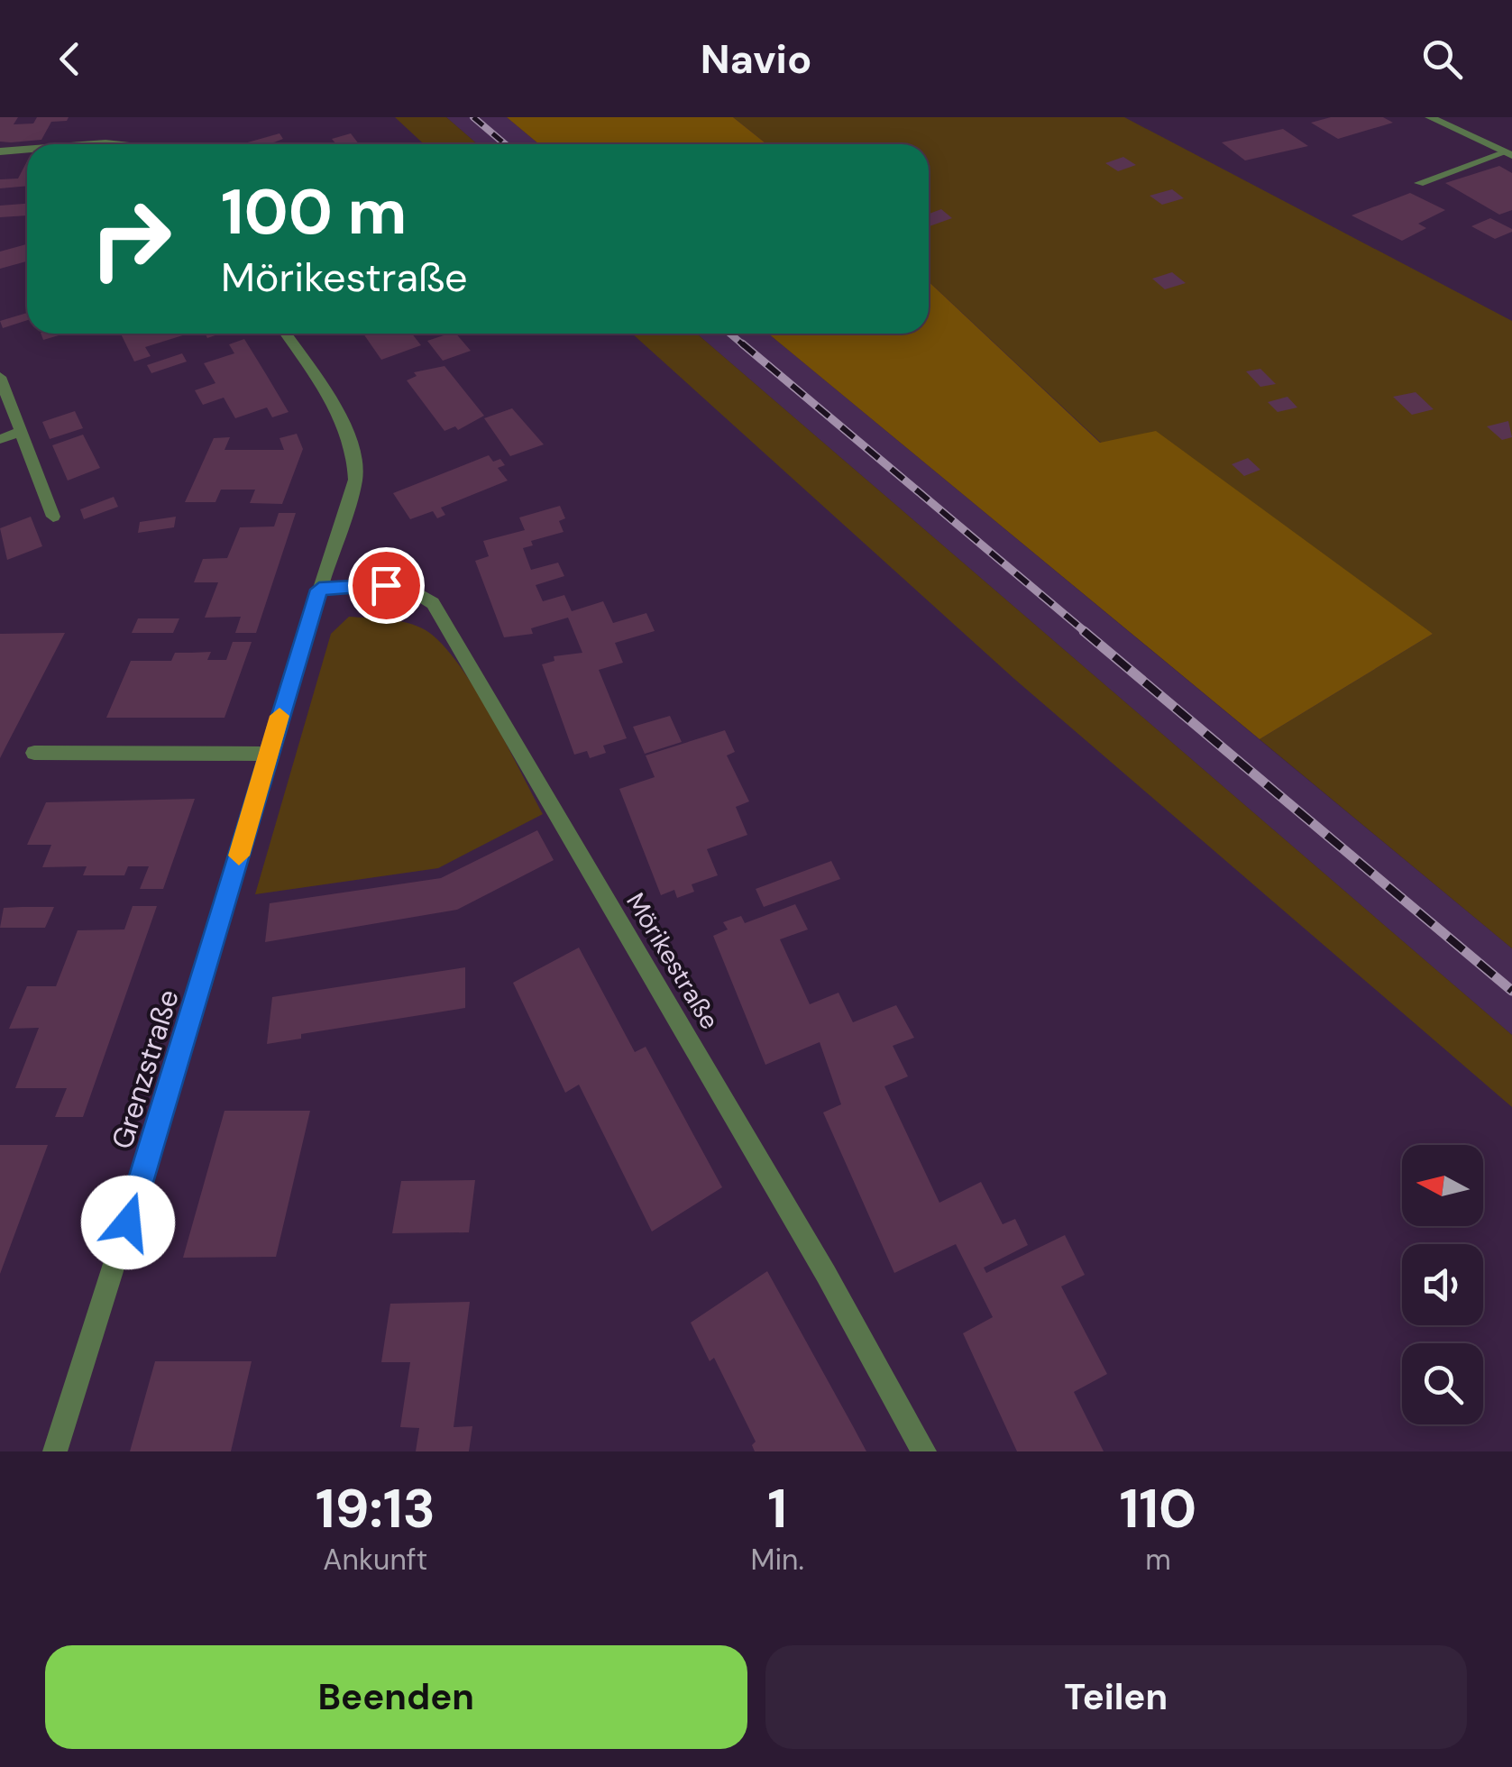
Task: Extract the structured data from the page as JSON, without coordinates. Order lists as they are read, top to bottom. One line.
{"streets":{"street":["Mörikestraße","Grenzstraße"]},"crossings":[["Mörikestraße","Grenzstraße"]],"north":"left","page":{"header":"Navio","turn":["100 m","Mörikestraße"],"eta":["19:13","Ankunft","1","Min.","110","m"],"buttons":["Beenden","Teilen"]}}
